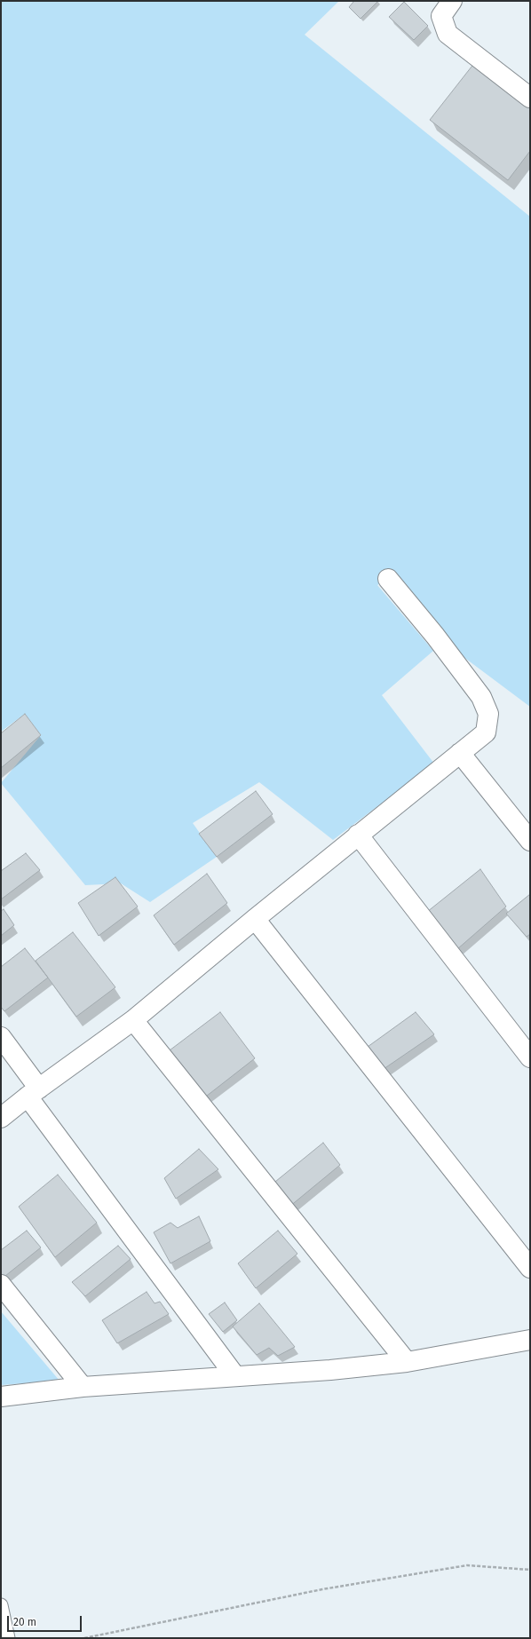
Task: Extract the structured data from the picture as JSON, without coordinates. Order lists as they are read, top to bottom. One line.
{"scale_bar":"20 m"}
